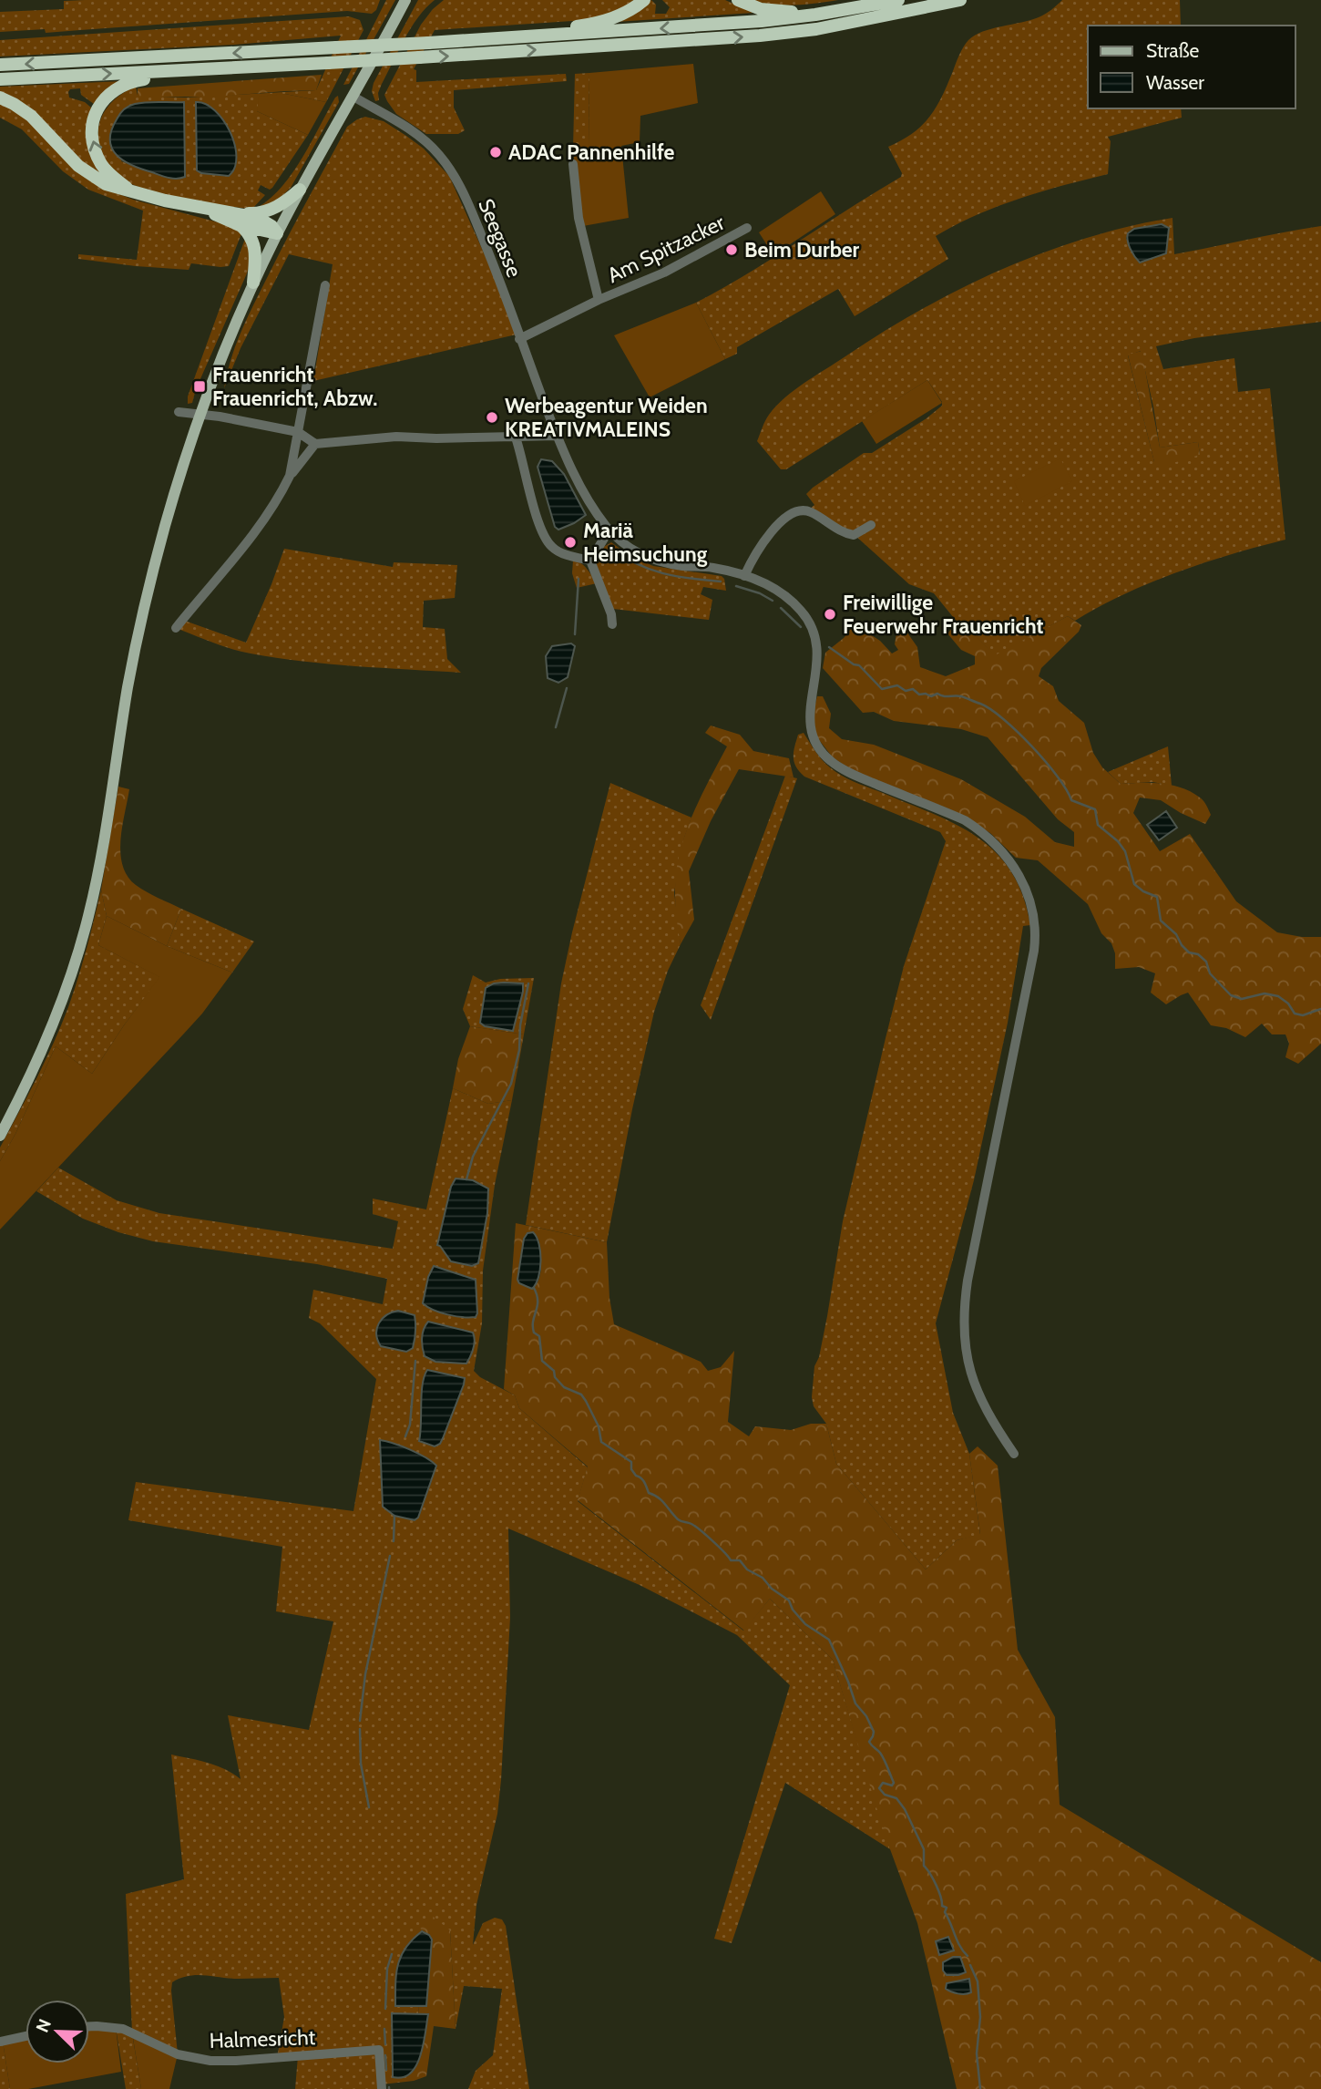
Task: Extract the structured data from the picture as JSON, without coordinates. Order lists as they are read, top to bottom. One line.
{"streets":{"street":["Seegasse","Am Spitzacker","Halmesricht"]},"crossings":[["Seegasse","Am Spitzacker"]],"places":{"other":["ADAC Pannenhilfe","Beim Durber","Werbeagentur Weiden KREATIVMALEINS","Mariä Heimsuchung","Freiwillige Feuerwehr Frauenricht"],"transit":["Frauenricht Frauenricht, Abzw."]},"legend":["Straße","Wasser"],"north":"top left"}
